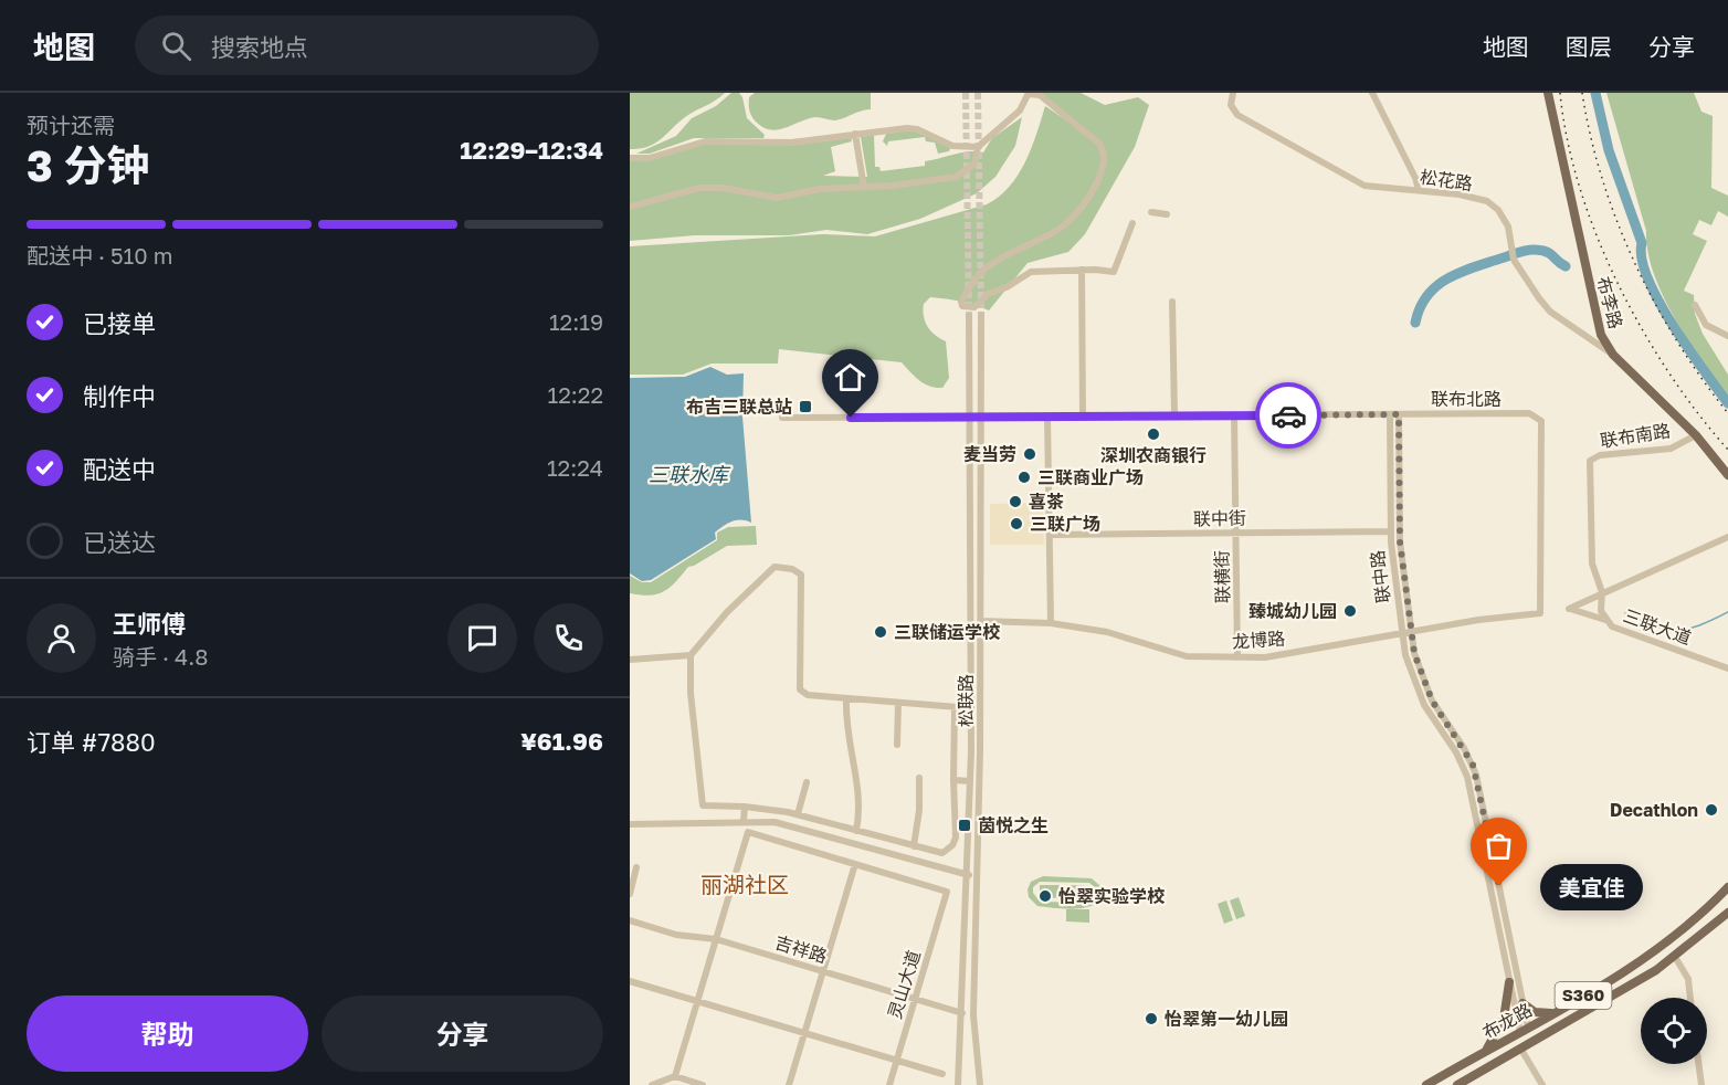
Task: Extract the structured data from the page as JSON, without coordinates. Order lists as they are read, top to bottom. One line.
{"streets":{"main road":["布李路","S360","布龙路"],"street":["松花路","联布北路","联布南路","联中街","联横街","联中路","三联大道","龙博路","松联路","吉祥路","灵山大道"]},"crossings":[["松花路","布李路"],["布李路","联布南路"],["联布北路","联横街"],["联布北路","联中路"],["联布北路","龙博路"],["联布北路","松联路"],["联布南路","三联大道"],["联中街","联横街"],["联中街","联中路"],["联横街","龙博路"],["联中路","龙博路"],["联中路","布龙路"],["龙博路","松联路"],["松联路","吉祥路"],["吉祥路","灵山大道"]],"districts":["丽湖社区"],"water":["三联水库"],"places":{"transit":["布吉三联总站","茵悦之生"],"other":["深圳农商银行","麦当劳","三联商业广场","喜茶","三联广场","臻城幼儿园","三联储运学校","Decathlon","美宜佳","怡翠实验学校","怡翠第一幼儿园"]},"page":{"header":"地图","search":"搜索地点","nav":["地图","图层","分享"],"heading":["3 分钟","预计还需","12:29–12:34"],"panel":["王师傅","骑手 · 4.8","订单 #7880","¥61.96"],"bar":"配送中 · 510 m","list":[["已接单","12:19"],["制作中","12:22"],["配送中","12:24"],"已送达"],"bubble":"美宜佳","buttons":["帮助","分享"]}}
